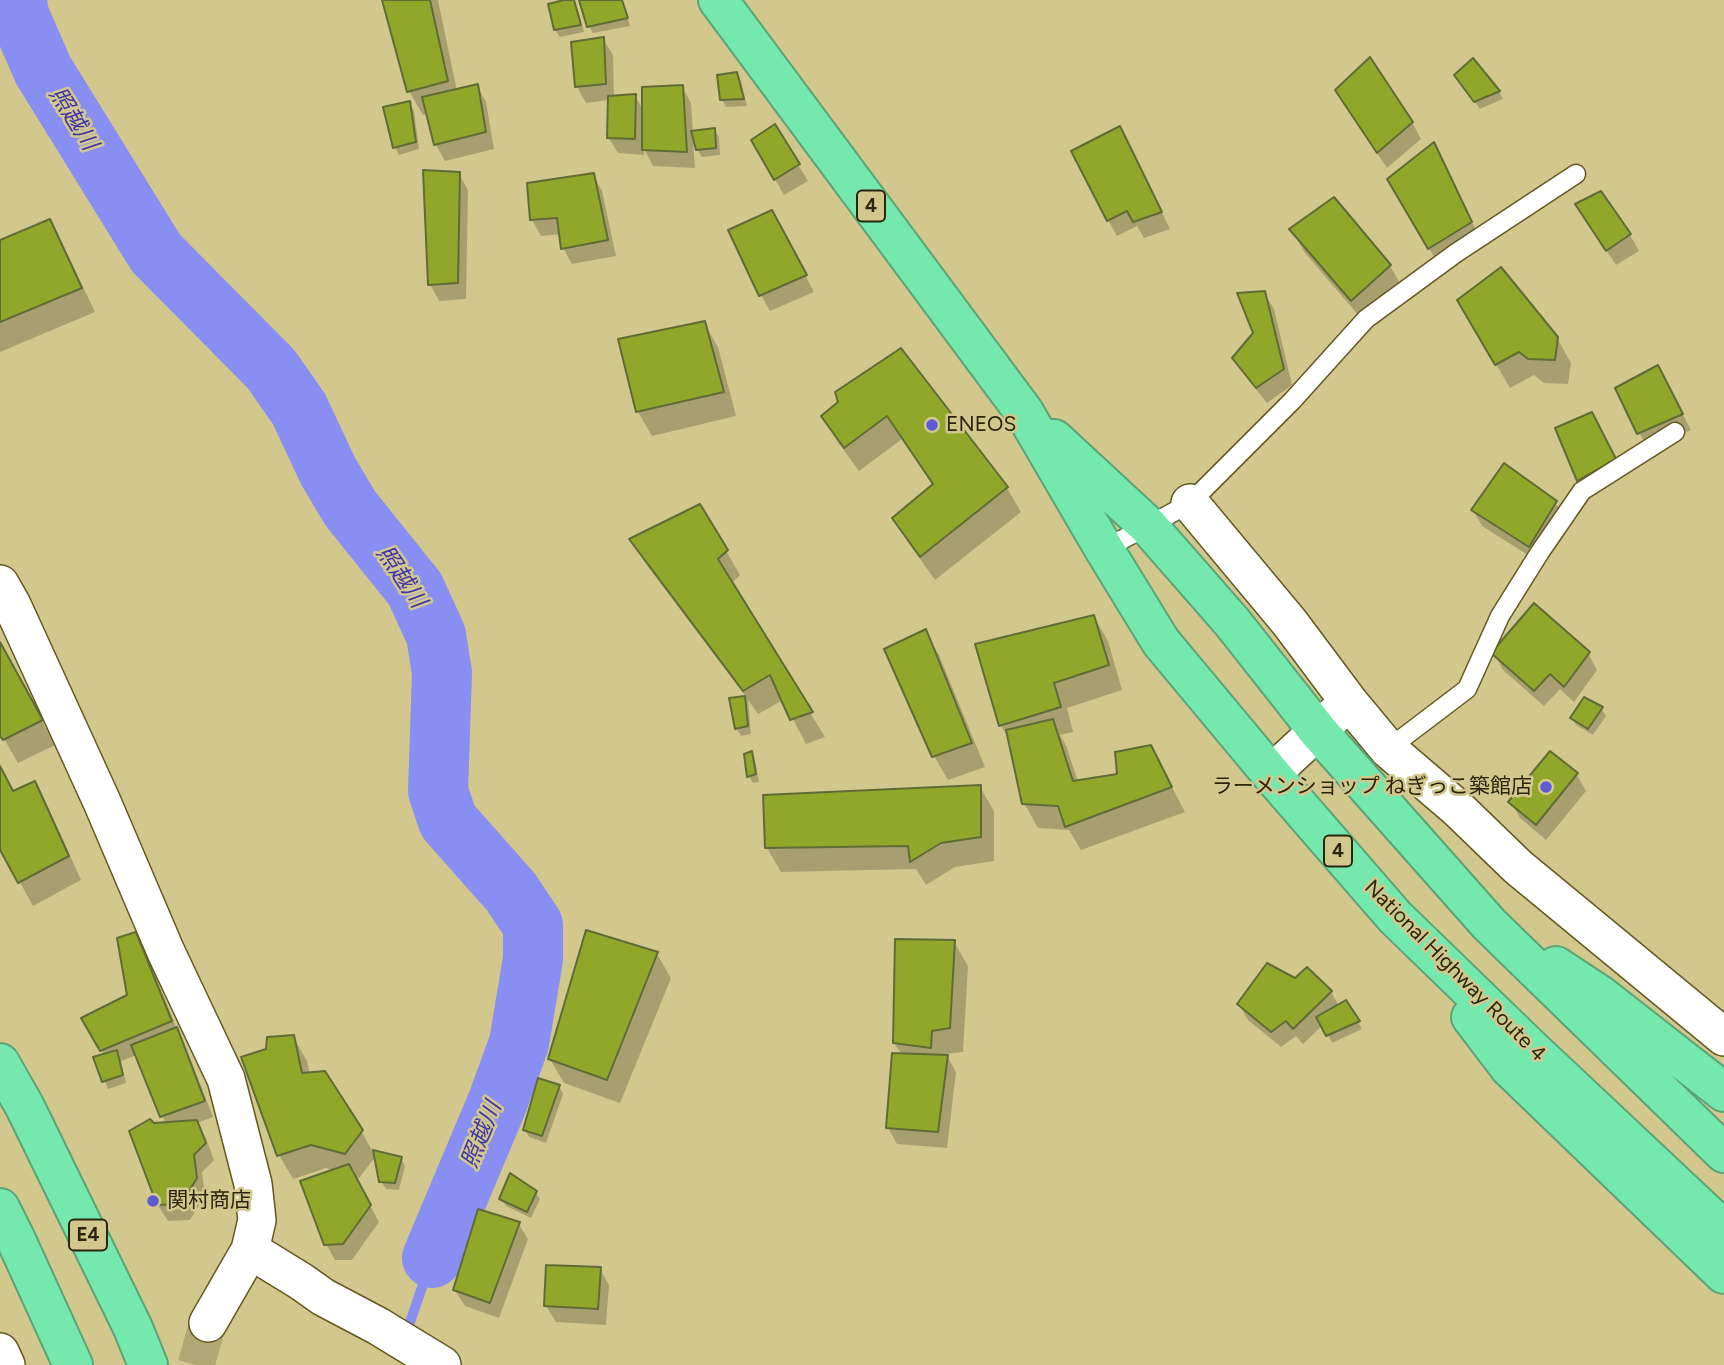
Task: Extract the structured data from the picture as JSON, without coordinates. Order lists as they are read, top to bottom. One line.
{"streets":{"highway":["4","National Highway Route 4","E4"]},"water":["照越川"],"places":["ENEOS","ラーメンショップ ねぎっこ築館店","関村商店"]}
